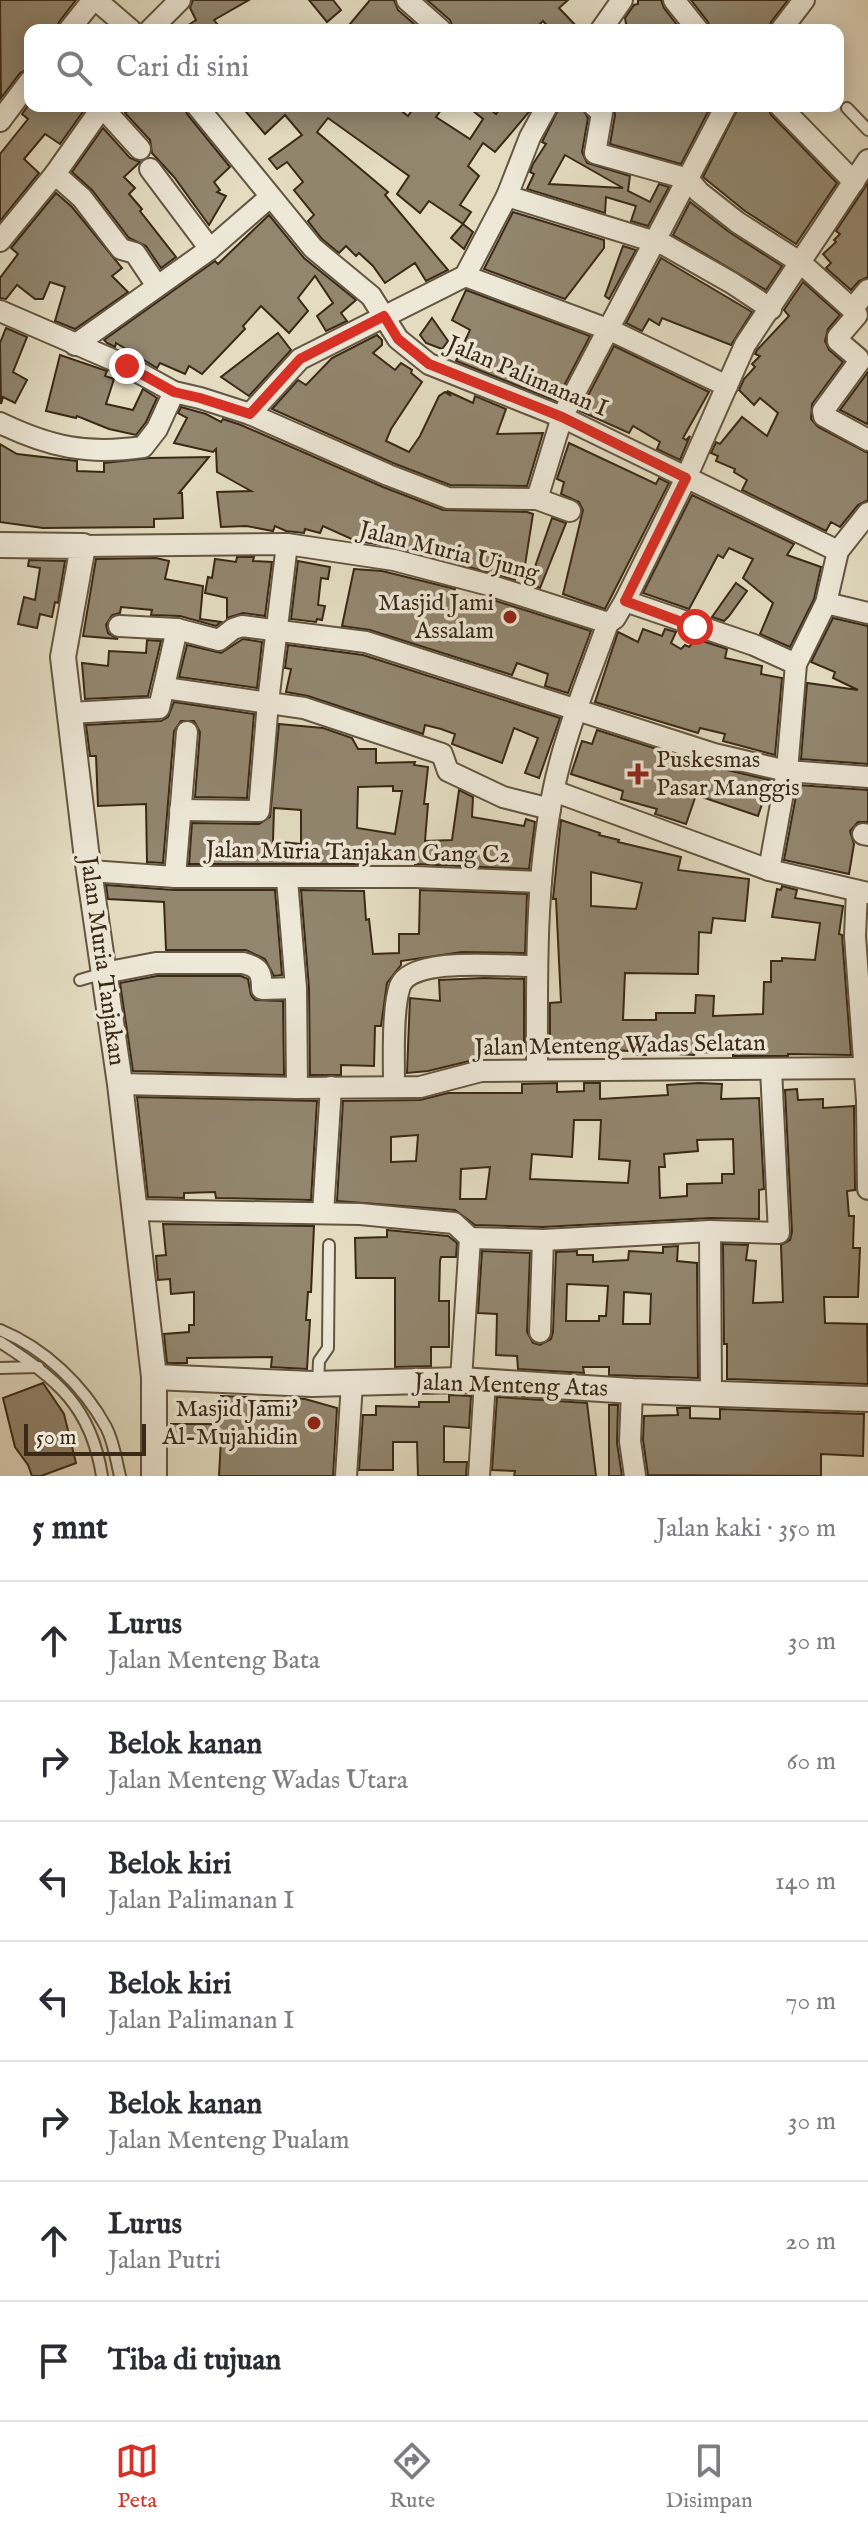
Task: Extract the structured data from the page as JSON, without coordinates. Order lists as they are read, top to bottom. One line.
{"streets":{"street":["Jalan Palimanan I","Jalan Muria Ujung","Jalan Muria Tanjakan Gang C2","Jalan Muria Tanjakan","Jalan Menteng Wadas Selatan","Jalan Menteng Atas"]},"crossings":[["Jalan Muria Ujung","Jalan Muria Tanjakan"],["Jalan Muria Tanjakan Gang C2","Jalan Muria Tanjakan"],["Jalan Muria Tanjakan","Jalan Menteng Wadas Selatan"],["Jalan Muria Tanjakan","Jalan Menteng Atas"]],"places":{"other":["Masjid Jami Assalam","Masjid Jami' Al-Mujahidin"],"health":["Puskesmas Pasar Manggis"]},"scale_bar":"50 m","page":{"search":"Cari di sini","scale":"50 m","heading":["5 mnt","Jalan kaki · 350 m"],"list":[["Lurus","Jalan Menteng Bata","30 m"],["Belok kanan","Jalan Menteng Wadas Utara","60 m"],["Belok kiri","Jalan Palimanan I","140 m"],["Belok kiri","Jalan Palimanan I","70 m"],["Belok kanan","Jalan Menteng Pualam","30 m"],["Lurus","Jalan Putri","20 m"],"Tiba di tujuan"],"nav":["Peta","Rute","Disimpan"]}}
